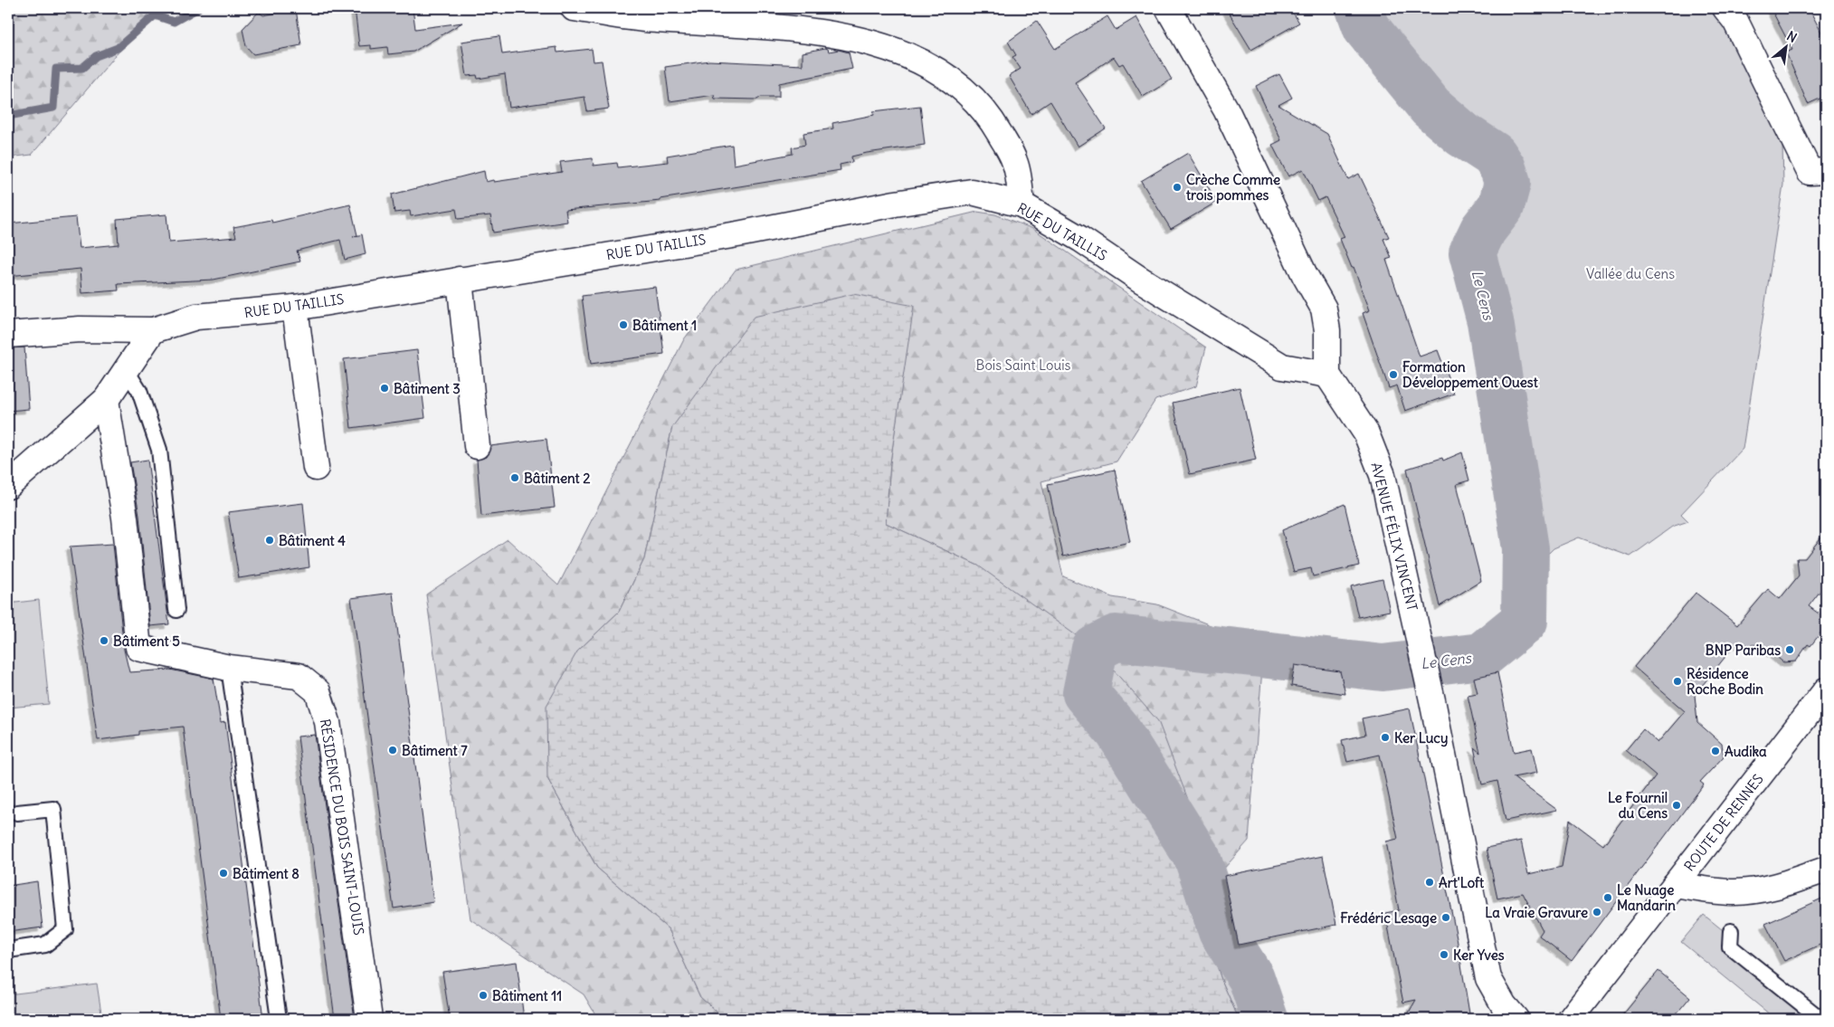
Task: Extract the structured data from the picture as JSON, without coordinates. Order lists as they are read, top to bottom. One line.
{"streets":{"street":["RUE DU TAILLIS","AVENUE FÉLIX VINCENT","ROUTE DE RENNES","RÉSIDENCE DU BOIS SAINT-LOUIS"]},"crossings":[["RUE DU TAILLIS","AVENUE FÉLIX VINCENT"]],"water":["Le Cens"],"parks":["Vallée du Cens","Bois Saint Louis"],"places":["Crèche Comme trois pommes","Bâtiment 1","Formation Développement Ouest","Bâtiment 3","Bâtiment 2","Bâtiment 4","Bâtiment 5","BNP Paribas","Résidence Roche Bodin","Ker Lucy","Bâtiment 7","Audika","Le Fournil du Cens","Bâtiment 8","Art'Loft","Le Nuage Mandarin","La Vraie Gravure","Frédéric Lesage","Ker Yves","Bâtiment 11"],"north":"top right"}
